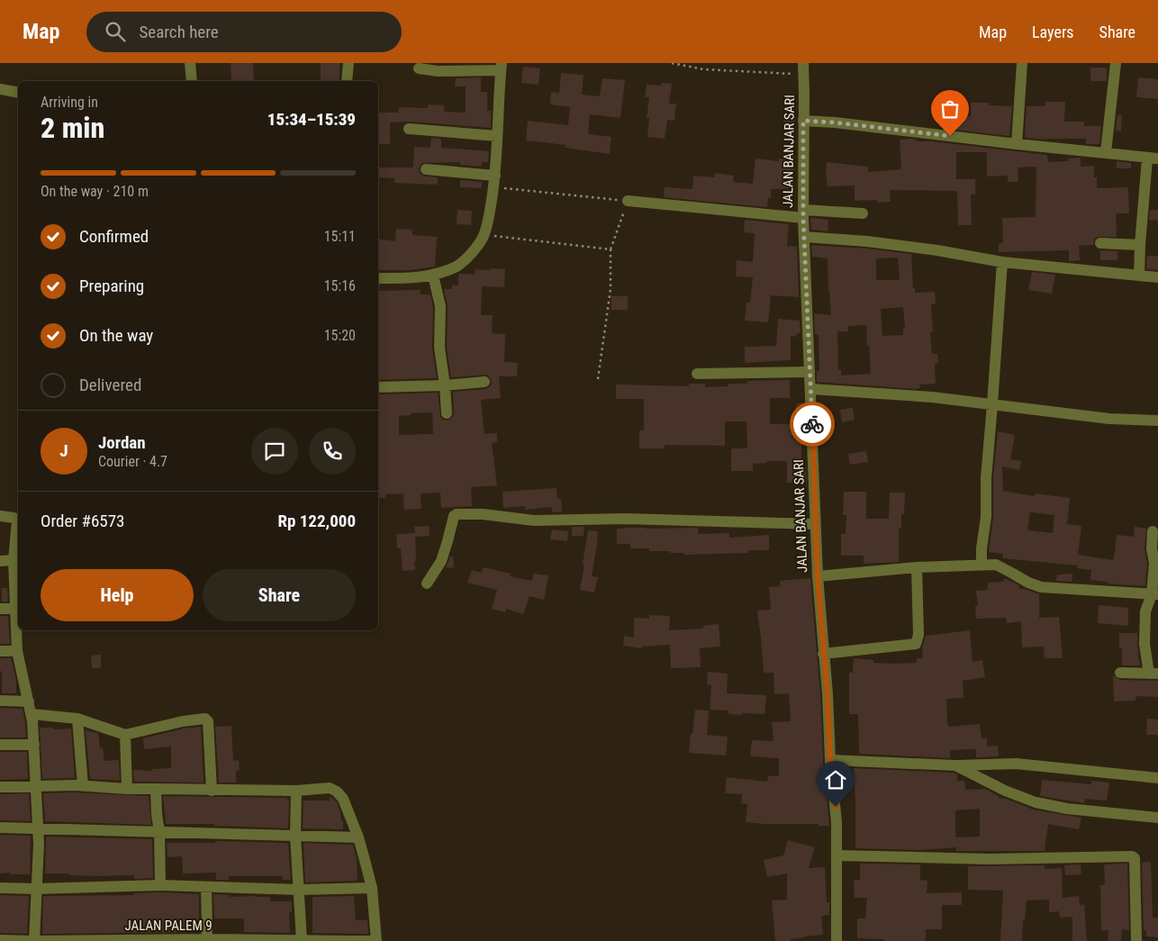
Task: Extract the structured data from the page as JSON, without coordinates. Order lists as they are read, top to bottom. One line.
{"streets":{"street":["JALAN BANJAR SARI","JALAN PALEM 9"]},"page":{"header":"Map","search":"Search here","nav":["Map","Layers","Share"],"heading":["2 min","Arriving in","15:34–15:39"],"panel":["Jordan","Courier · 4.7","Order #6573","Rp 122,000"],"bar":"On the way · 210 m","list":[["Confirmed","15:11"],["Preparing","15:16"],["On the way","15:20"],"Delivered"],"round":"J","buttons":["Help","Share"]}}
